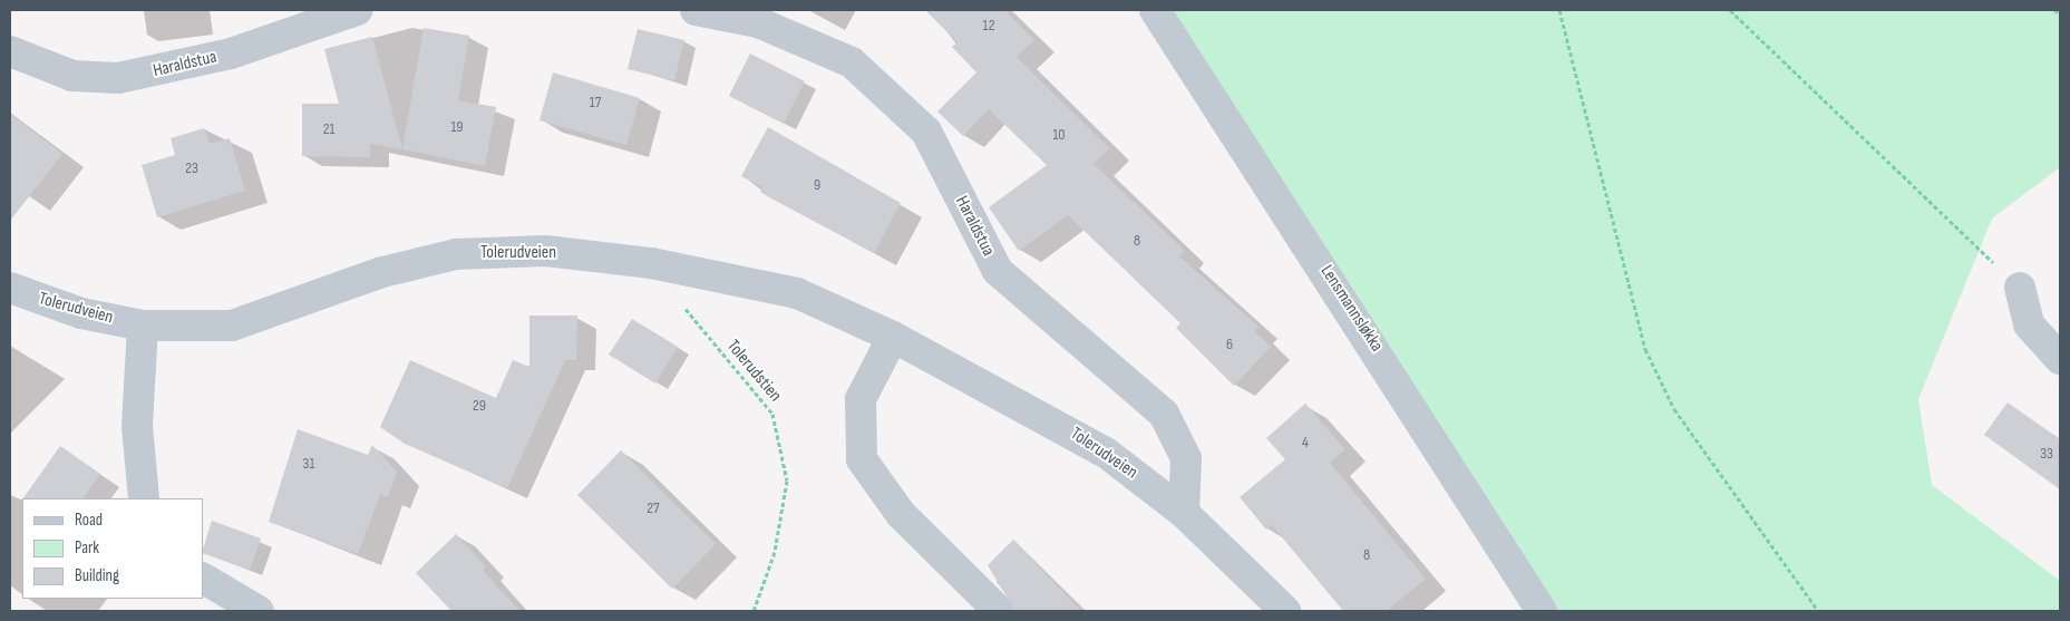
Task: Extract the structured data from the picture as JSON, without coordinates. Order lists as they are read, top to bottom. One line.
{"streets":{"street":["Haraldstua","Tolerudveien","Lensmannsløkka"],"path":["Tolerudstien"]},"crossings":[["Haraldstua","Tolerudveien"],["Tolerudveien","Tolerudstien"]],"house_numbers":["12","17","19","21","10","23","9","8","6","29","4","33","31","27","8"],"legend":["Road","Park","Building"]}
